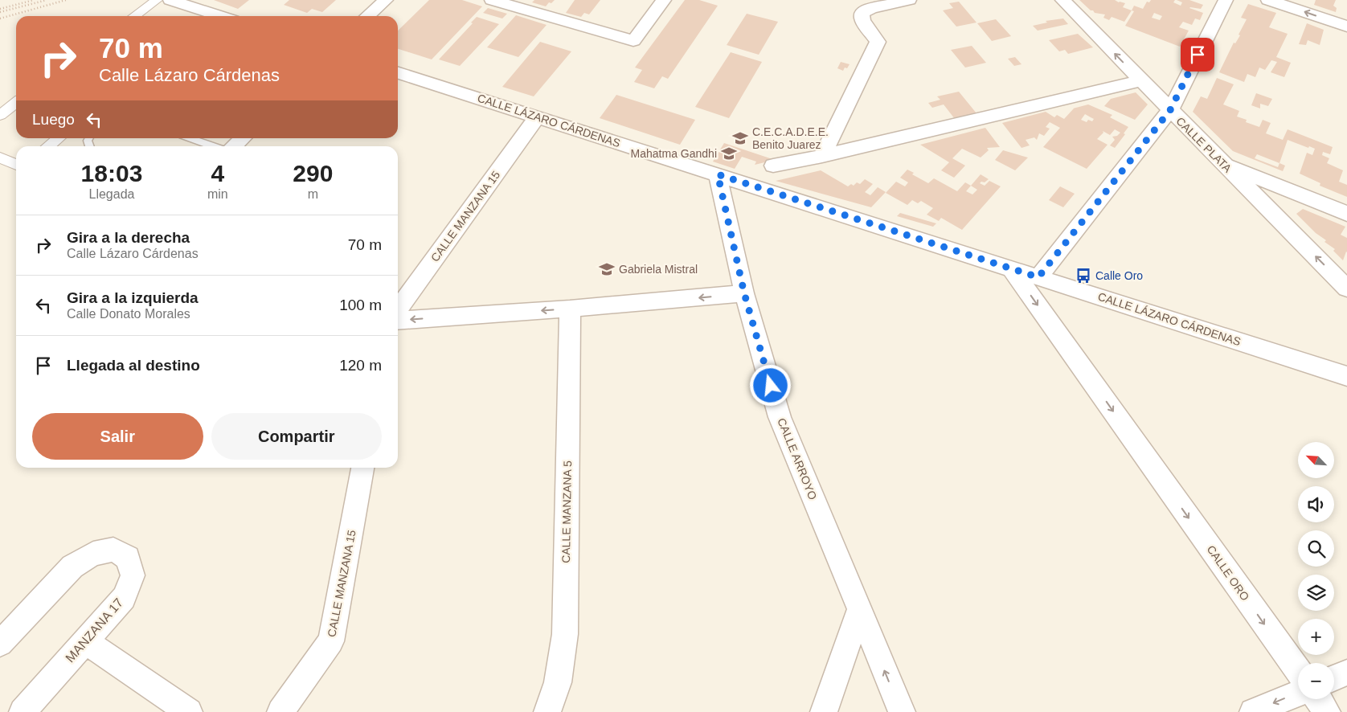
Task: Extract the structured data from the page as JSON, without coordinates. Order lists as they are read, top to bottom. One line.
{"streets":{"street":["CALLE LÁZARO CÁRDENAS","CALLE PLATA","CALLE MANZANA 15","CALLE ARROYO","CALLE MANZANA 5","CALLE ORO","MANZANA 17"]},"crossings":[["CALLE LÁZARO CÁRDENAS","CALLE MANZANA 15"],["CALLE LÁZARO CÁRDENAS","CALLE ARROYO"],["CALLE LÁZARO CÁRDENAS","CALLE ORO"]],"one_way":["CALLE ORO"],"places":{"school or university":["C.E.C.A.D.E.E. Benito Juarez","Mahatma Gandhi","Gabriela Mistral"],"bus stop":["Calle Oro"]},"north":"top left","page":{"turn":["70 m","Calle Lázaro Cárdenas"],"then":"Luego","eta":["18:03","Llegada","4","min","290","m"],"list":[{"name":"Gira a la derecha","note":"Calle Lázaro Cárdenas","value":"70 m"},{"name":"Gira a la izquierda","note":"Calle Donato Morales","value":"100 m"},{"name":"Llegada al destino","value":"120 m"}],"buttons":["Salir","Compartir"],"map_buttons":["+","−"]}}
